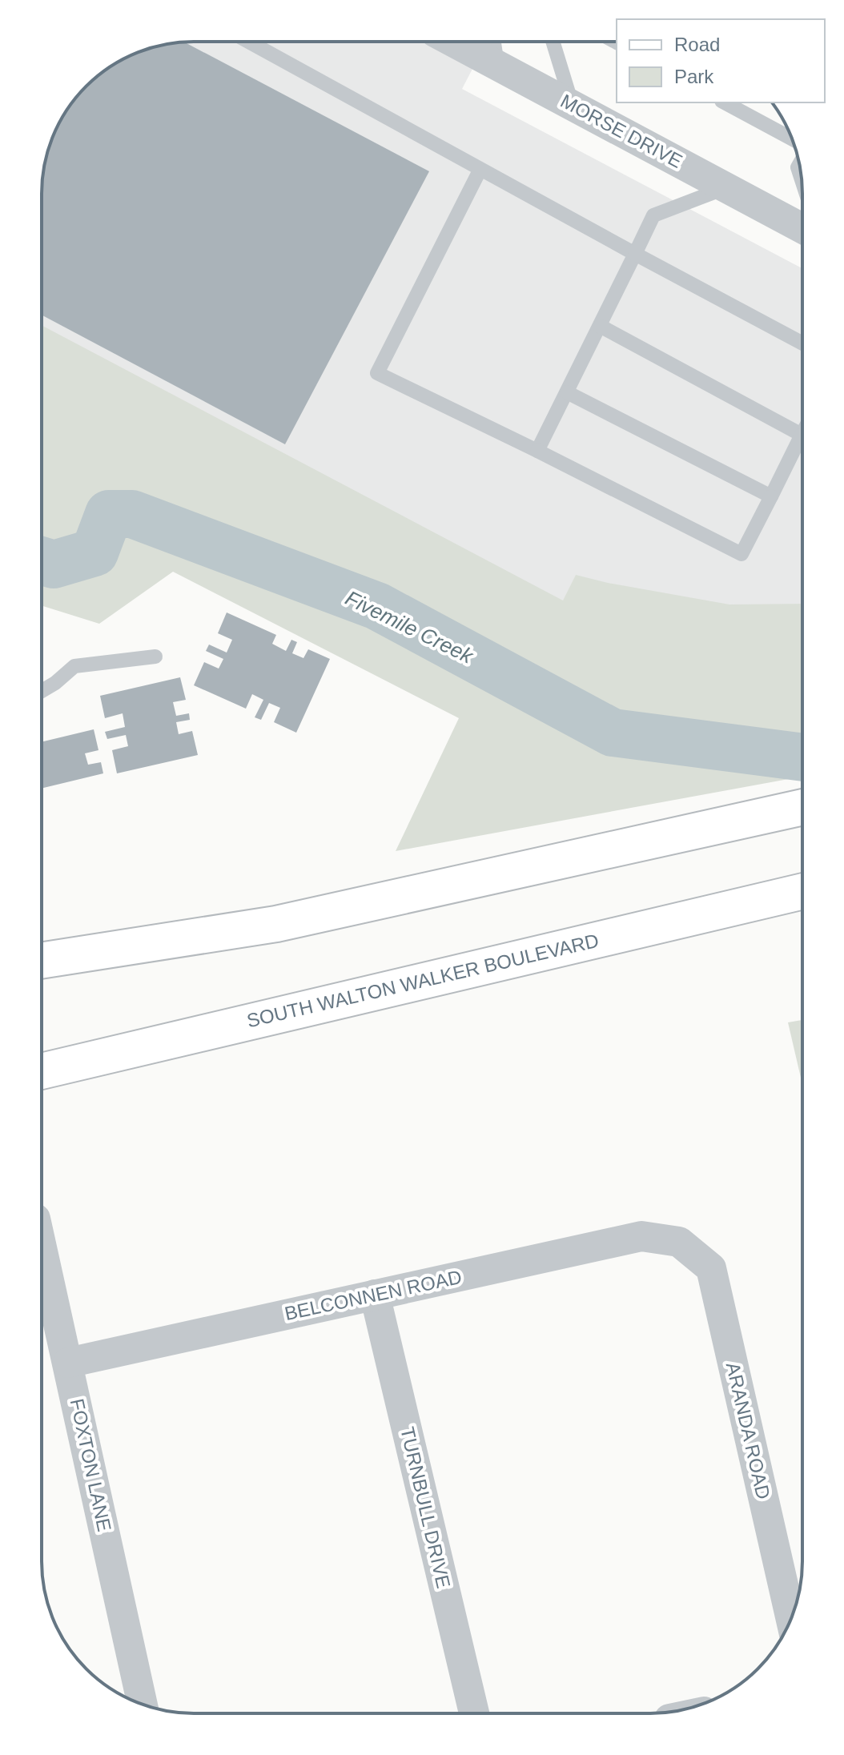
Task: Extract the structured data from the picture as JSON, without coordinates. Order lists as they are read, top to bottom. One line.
{"streets":{"main road":["SOUTH WALTON WALKER BOULEVARD"],"street":["MORSE DRIVE","BELCONNEN ROAD","ARANDA ROAD","FOXTON LANE","TURNBULL DRIVE"]},"crossings":[["BELCONNEN ROAD","ARANDA ROAD"],["BELCONNEN ROAD","FOXTON LANE"],["BELCONNEN ROAD","TURNBULL DRIVE"]],"water":["Fivemile Creek"],"legend":["Road","Park"]}
